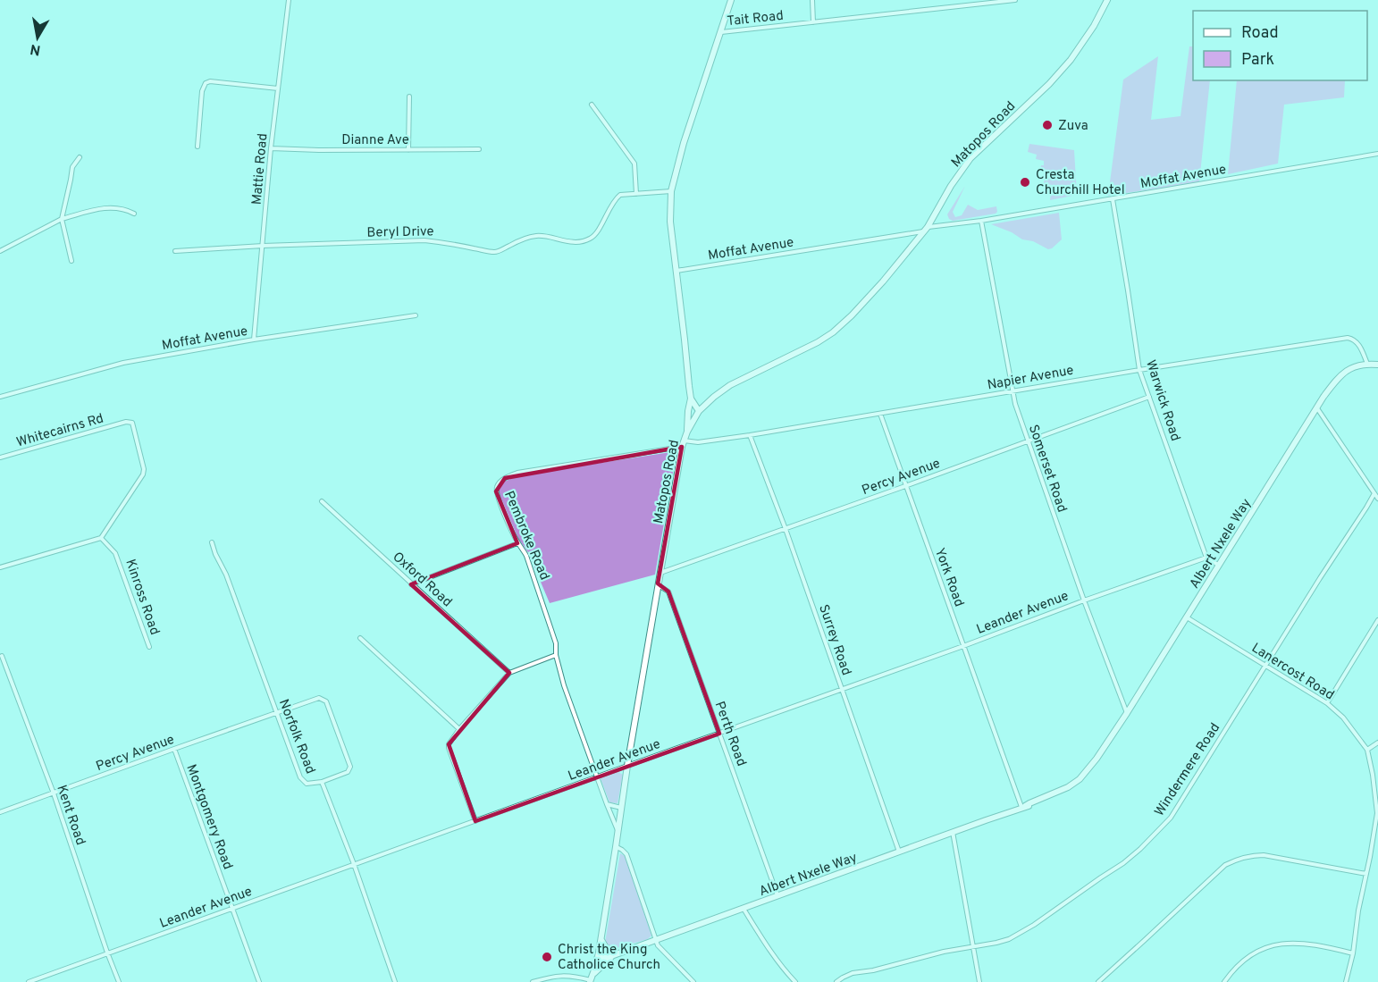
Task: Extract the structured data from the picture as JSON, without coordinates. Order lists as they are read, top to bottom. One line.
{"streets":{"main road":["Matopos Road","Albert Nxele Way"],"street":["Tait Road","Dianne Ave","Mattie Road","Moffat Avenue","Beryl Drive","Napier Avenue","Warwick Road","Whitecairns Rd","Somerset Road","Percy Avenue","Pembroke Road","York Road","Oxford Road","Kinross Road","Leander Avenue","Surrey Road","Lanercost Road","Perth Road","Norfolk Road","Windermere Road","Kent Road","Montgomery Road"]},"crossings":[["Matopos Road","Moffat Avenue"],["Matopos Road","Napier Avenue"],["Matopos Road","Percy Avenue"],["Matopos Road","Pembroke Road"],["Matopos Road","Leander Avenue"],["Matopos Road","Perth Road"],["Dianne Ave","Mattie Road"],["Mattie Road","Moffat Avenue"],["Mattie Road","Beryl Drive"],["Moffat Avenue","Warwick Road"],["Moffat Avenue","Somerset Road"],["Napier Avenue","Warwick Road"],["Napier Avenue","Somerset Road"],["Napier Avenue","Pembroke Road"],["Napier Avenue","Albert Nxele Way"],["Napier Avenue","York Road"],["Napier Avenue","Surrey Road"],["Warwick Road","Percy Avenue"],["Warwick Road","Leander Avenue"],["Whitecairns Rd","Kinross Road"],["Somerset Road","Percy Avenue"],["Somerset Road","Albert Nxele Way"],["Somerset Road","Leander Avenue"],["Percy Avenue","York Road"],["Percy Avenue","Surrey Road"],["Percy Avenue","Norfolk Road"],["Percy Avenue","Kent Road"],["Percy Avenue","Montgomery Road"],["Pembroke Road","Leander Avenue"],["Albert Nxele Way","York Road"],["Albert Nxele Way","Surrey Road"],["Albert Nxele Way","Lanercost Road"],["Albert Nxele Way","Perth Road"],["York Road","Leander Avenue"],["Leander Avenue","Surrey Road"],["Leander Avenue","Perth Road"],["Leander Avenue","Norfolk Road"],["Leander Avenue","Kent Road"],["Leander Avenue","Montgomery Road"],["Lanercost Road","Windermere Road"]],"places":["Zuva","Cresta Churchill Hotel","Christ the King Catholice Church"],"legend":["Road","Park"],"north":"bottom"}
